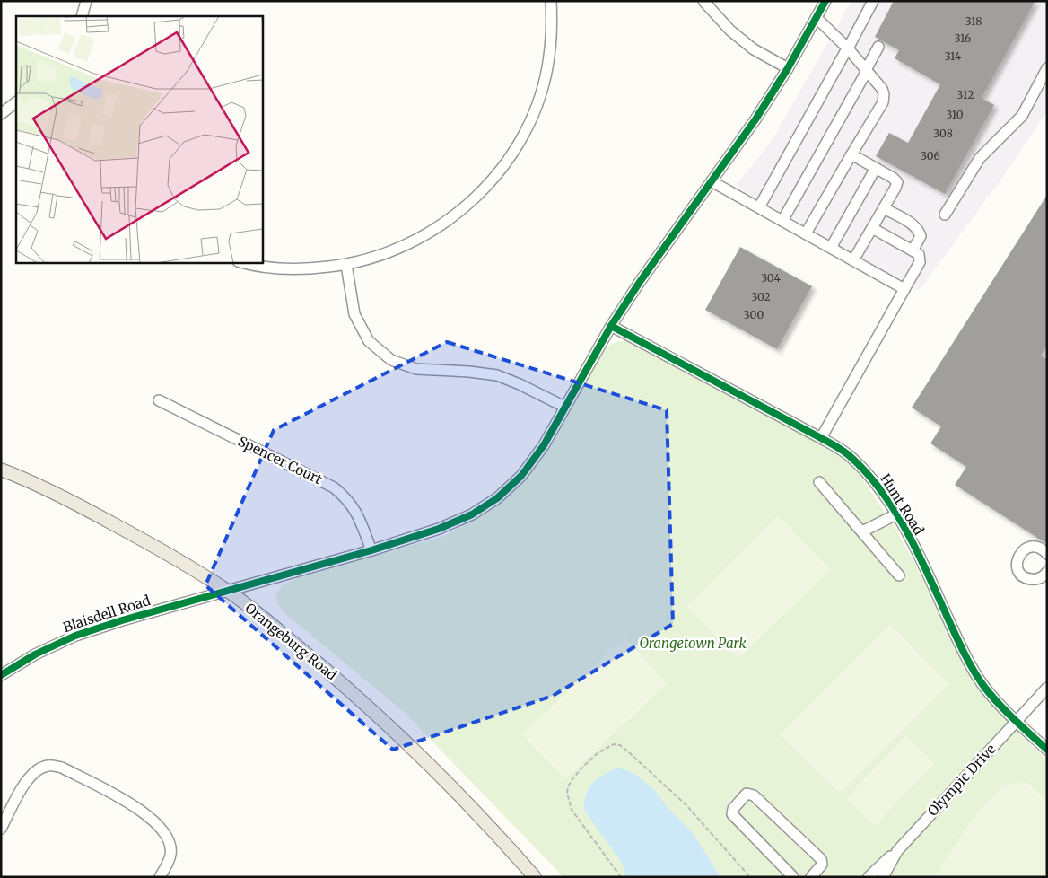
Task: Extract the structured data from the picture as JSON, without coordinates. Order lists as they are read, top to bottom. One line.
{"streets":{"main road":["Orangeburg Road"],"street":["Spencer Court","Hunt Road","Blaisdell Road","Olympic Drive"]},"crossings":[["Spencer Court","Blaisdell Road"],["Hunt Road","Blaisdell Road"],["Hunt Road","Olympic Drive"],["Blaisdell Road","Orangeburg Road"]],"parks":["Orangetown Park"],"house_numbers":["318","316","314","312","310","308","306","304","302","300"]}
